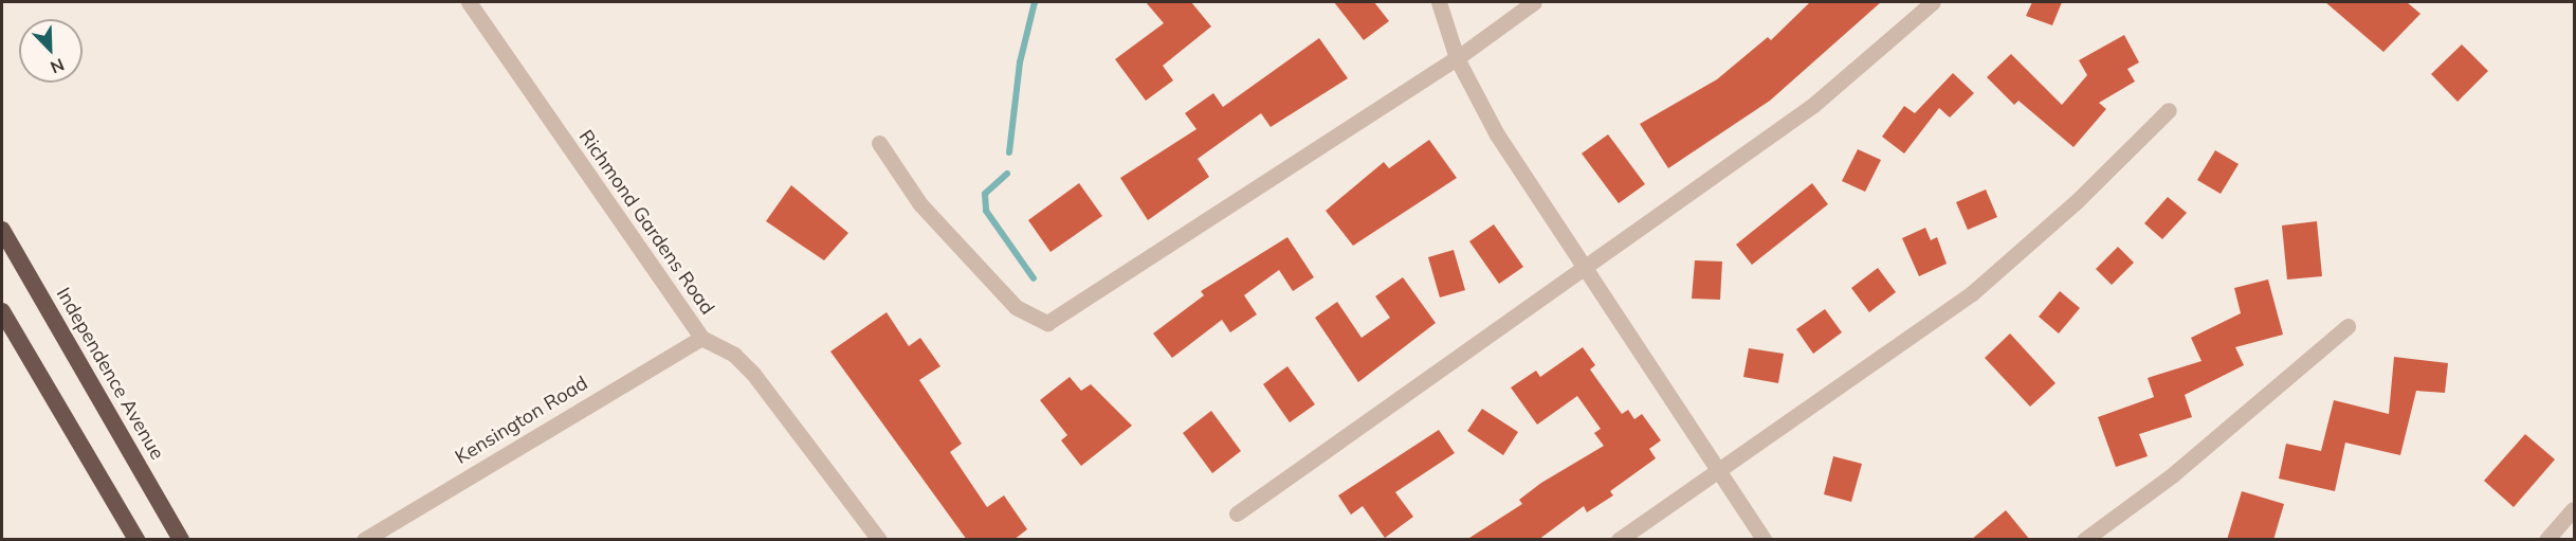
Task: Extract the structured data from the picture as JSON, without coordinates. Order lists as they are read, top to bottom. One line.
{"streets":{"highway":["Independence Avenue"],"street":["Richmond Gardens Road","Kensington Road"]},"crossings":[["Richmond Gardens Road","Kensington Road"]],"north":"bottom right"}
